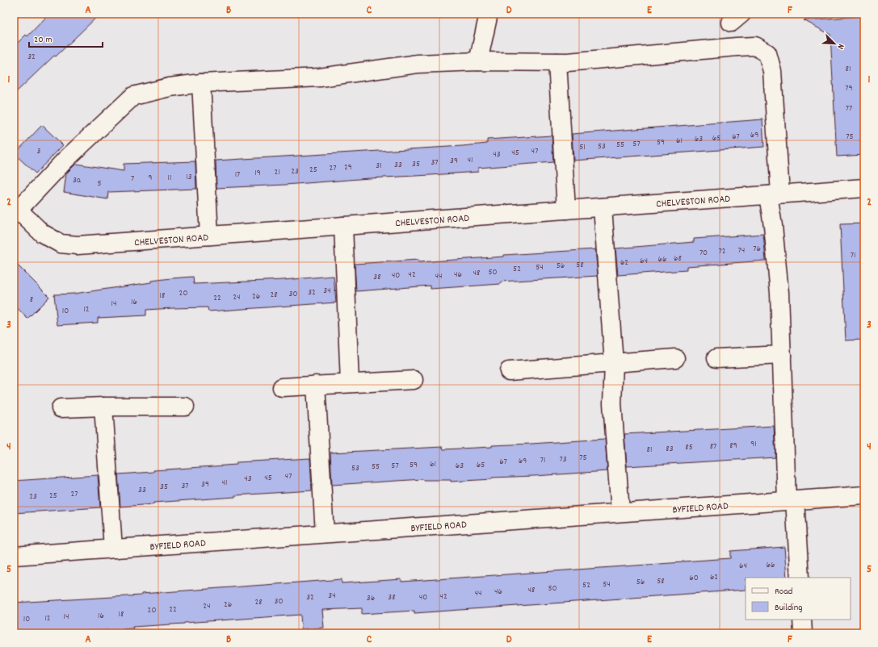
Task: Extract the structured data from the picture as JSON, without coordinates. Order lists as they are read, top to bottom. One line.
{"streets":{"street":["CHELVESTON ROAD","BYFIELD ROAD"]},"house_numbers":["32","81","79","77","69","67","75","65","63","61","59","57","55","53","51","3","47","45","43","41","39","37","35","33","31","29","27","25","23","21","19","17","13","9","11","7","3a","5","76","74","72","70","71","68","66","64","62","58","56","54","52","50","48","42","46","40","44","38","34","32","20","30","28","18","26","24","22","8","16","14","12","10","91","89","87","85","83","81","75","73","71","69","67","61","59","65","57","63","55","53","47","45","43","41","39","37","35","33","27","25","23","66","64","62","60","58","56","54","52","50","48","46","44","34","42","32","38","40","36","30","28","26","24","22","20","18","16","14","12","10"],"legend":["Road","Building"],"scale_bar":"20 m","north":"bottom right","grid":{"columns":["A","B","C","D","E","F"],"rows":["1","2","3","4","5"]}}
